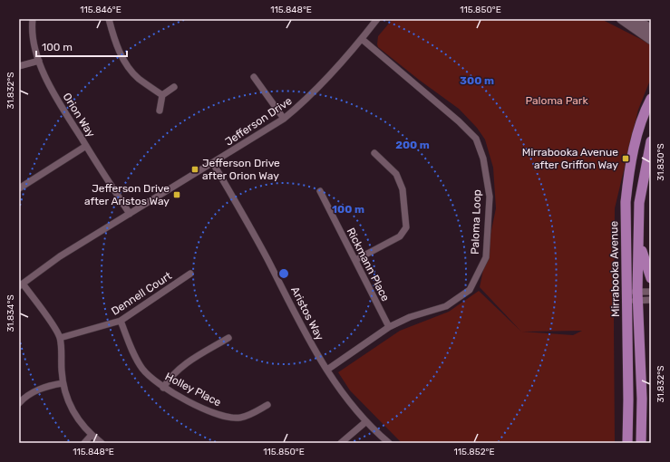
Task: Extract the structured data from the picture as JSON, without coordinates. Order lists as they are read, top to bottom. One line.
{"streets":{"main road":["Mirrabooka Avenue"],"street":["Orion Way","Jefferson Drive","Paloma Loop","Rickmann Place","Dennell Court","Aristos Way","Holley Place"]},"crossings":[["Orion Way","Jefferson Drive"],["Jefferson Drive","Paloma Loop"],["Jefferson Drive","Aristos Way"],["Paloma Loop","Rickmann Place"],["Paloma Loop","Aristos Way"],["Dennell Court","Holley Place"]],"parks":["Paloma Park"],"places":{"transit":["Mirrabooka Avenue after Griffon Way","Jefferson Drive after Orion Way","Jefferson Drive after Aristos Way"]},"scale_bar":"100 m","coordinates":["115.846°E","115.848°E","115.850°E","31.832°S","31.830°S","31.834°S","115.852°E"],"rings":["300 m","200 m","100 m"]}
